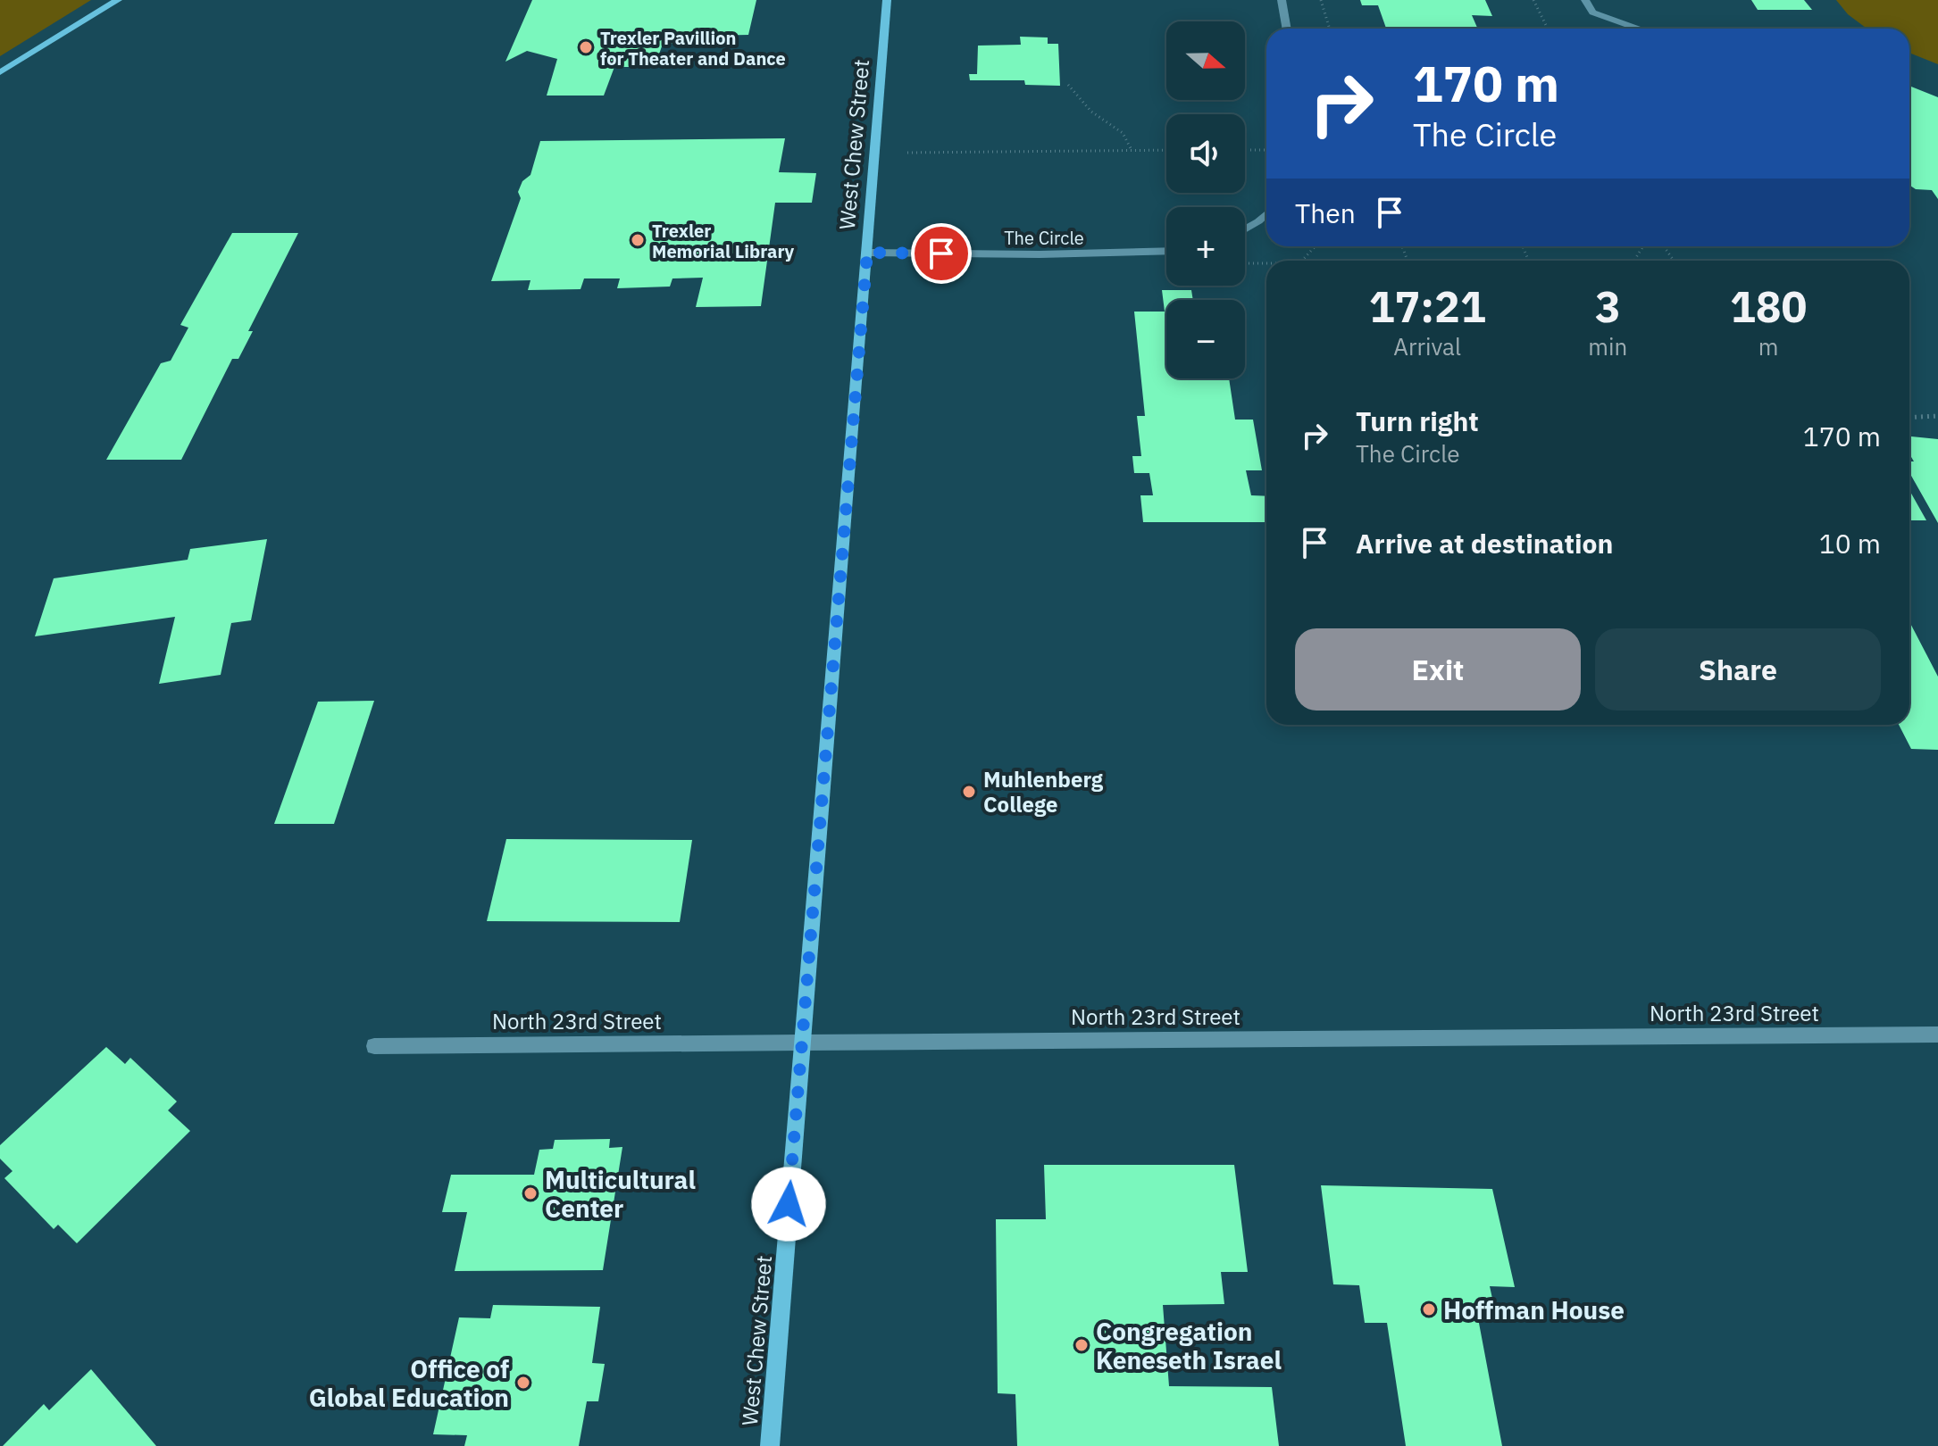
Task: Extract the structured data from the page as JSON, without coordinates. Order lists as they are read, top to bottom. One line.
{"streets":{"street":["West Chew Street","The Circle","North 23rd Street"]},"crossings":[["West Chew Street","The Circle"],["West Chew Street","North 23rd Street"]],"places":["Trexler Pavillion for Theater and Dance","Trexler Memorial Library","Muhlenberg College","Multicultural Center","Hoffman House","Congregation Keneseth Israel","Office of Global Education"],"north":"right","page":{"map_buttons":["+","−"],"turn":["170 m","The Circle"],"then":"Then","eta":["17:21","Arrival","3","min","180","m"],"list":[{"name":"Turn right","note":"The Circle","value":"170 m"},{"name":"Arrive at destination","value":"10 m"}],"buttons":["Exit","Share"]}}
